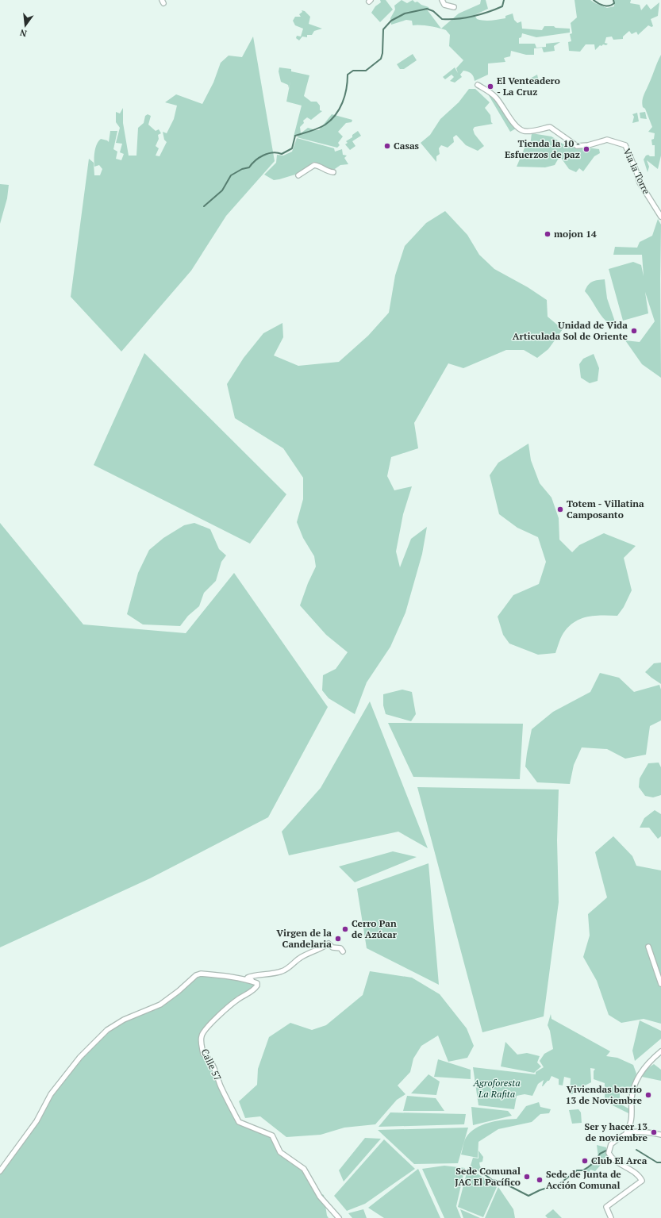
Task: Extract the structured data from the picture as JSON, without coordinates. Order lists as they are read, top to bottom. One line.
{"streets":{"street":["Via la Torre","Calle 57"]},"parks":["Agroforesta La Rafita"],"places":["El Venteadero - La Cruz","Casas","Tienda la 10 - Esfuerzos de paz","mojon 14","Unidad de Vida Articulada Sol de Oriente","Totem - Villatina Camposanto","Cerro Pan de Azúcar","Virgen de la Candelaria","Viviendas barrio 13 de Noviembre","Ser y hacer 13 de noviembre","Club El Arca","Sede Comunal JAC El Pacífico","Sede de Junta de Acción Comunal"],"north":"bottom"}
